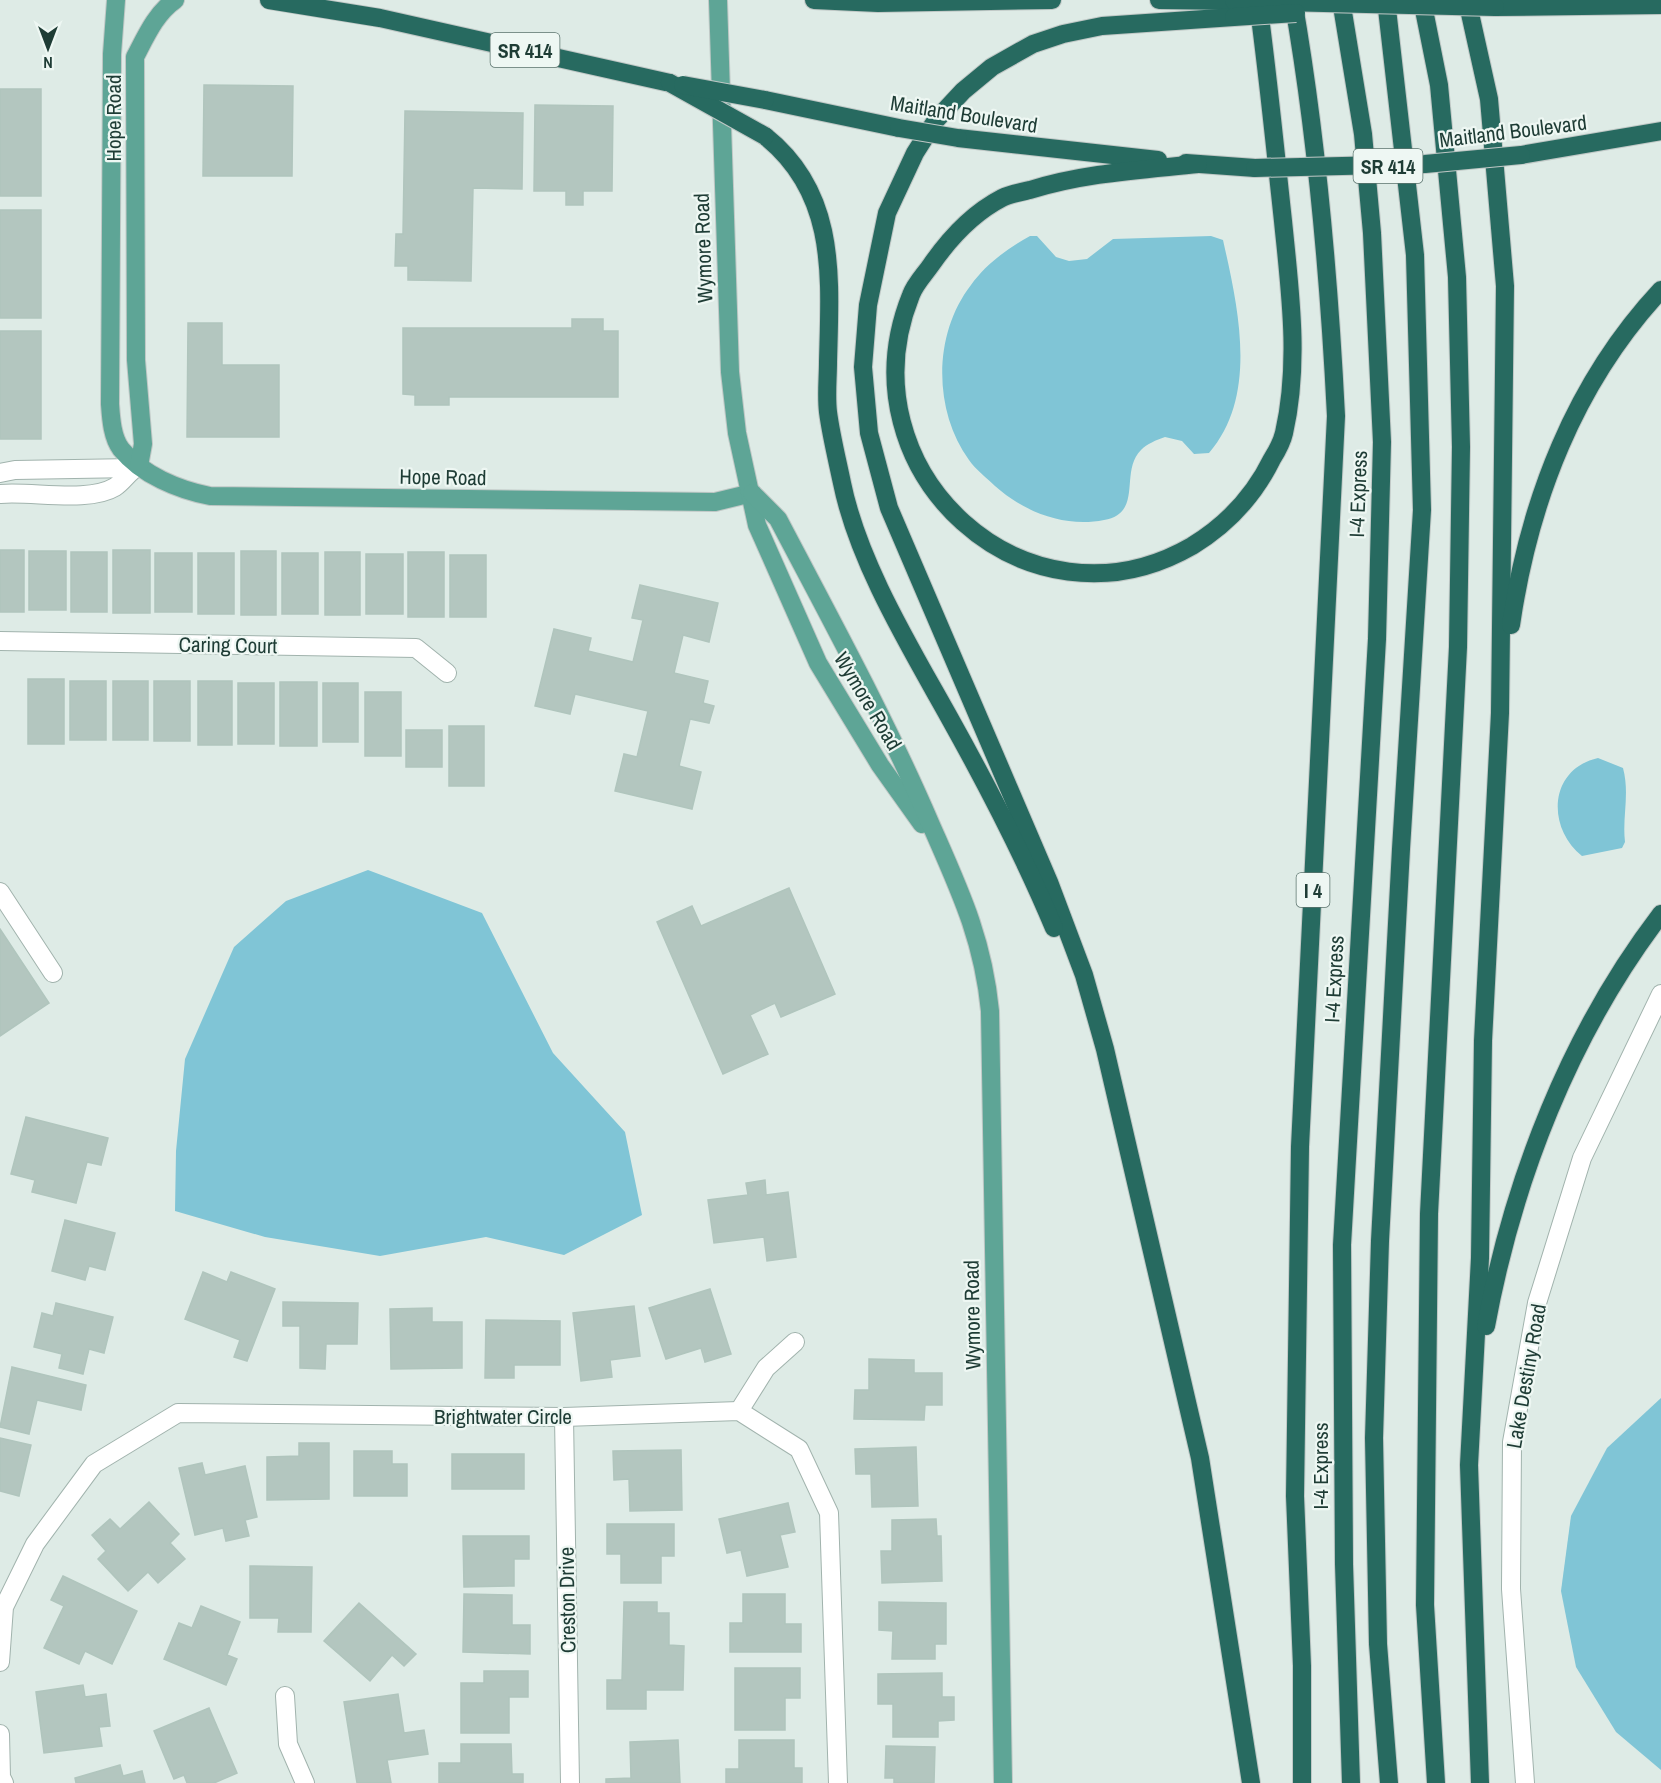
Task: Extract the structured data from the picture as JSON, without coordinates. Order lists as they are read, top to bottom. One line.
{"streets":{"highway":["SR 414","Maitland Boulevard","I-4 Express","I 4"],"main road":["Hope Road","Wymore Road"],"street":["Caring Court","Lake Destiny Road","Brightwater Circle","Creston Drive"]},"crossings":[["Hope Road","Wymore Road"],["Brightwater Circle","Creston Drive"]],"north":"bottom"}
